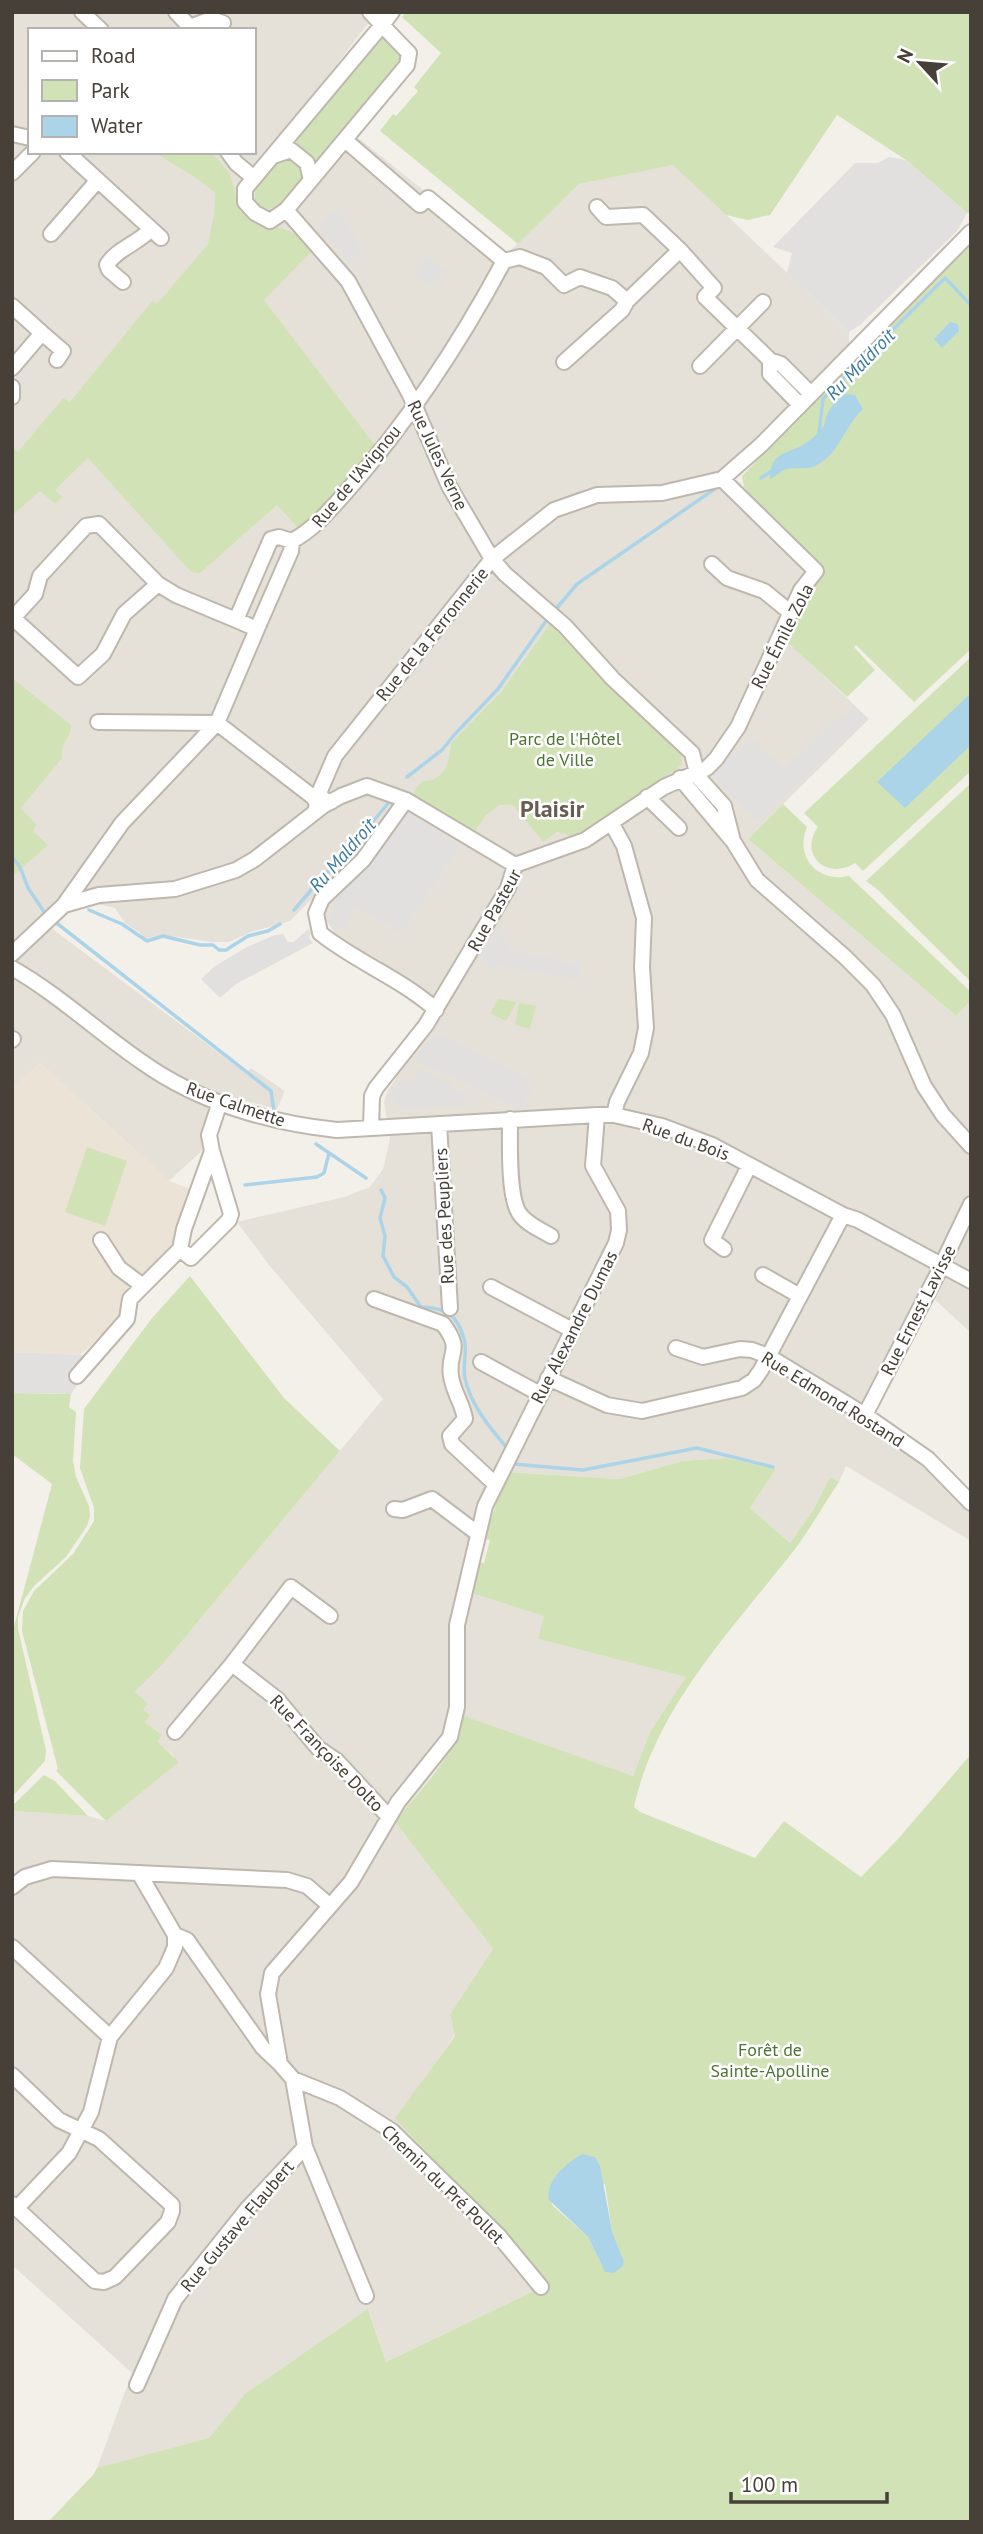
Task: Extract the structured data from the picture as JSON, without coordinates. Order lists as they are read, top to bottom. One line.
{"streets":{"street":["Rue Jules Verne","Rue de l'Avignou","Rue de la Ferronnerie","Rue Émile Zola","Rue Pasteur","Rue Calmette","Rue du Bois","Rue des Peupliers","Rue Ernest Lavisse","Rue Alexandre Dumas","Rue Edmond Rostand","Rue Françoise Dolto","Chemin du Pré Pollet","Rue Gustave Flaubert"]},"crossings":[["Rue Jules Verne","Rue de l'Avignou"],["Rue Jules Verne","Rue de la Ferronnerie"],["Rue Jules Verne","Rue Émile Zola"],["Rue Jules Verne","Rue Pasteur"],["Rue de la Ferronnerie","Rue Émile Zola"],["Rue Émile Zola","Rue Pasteur"],["Rue Pasteur","Rue Calmette"],["Rue Pasteur","Rue du Bois"],["Rue Calmette","Rue du Bois"],["Rue du Bois","Rue des Peupliers"],["Rue du Bois","Rue Ernest Lavisse"],["Rue du Bois","Rue Alexandre Dumas"],["Rue Ernest Lavisse","Rue Edmond Rostand"],["Rue Alexandre Dumas","Rue Françoise Dolto"]],"districts":["Plaisir"],"water":["Ru Maldroit"],"parks":["Parc de l'Hôtel de Ville","Forêt de Sainte-Apolline"],"legend":["Road","Park","Water"],"scale_bar":"100 m","north":"top left"}
